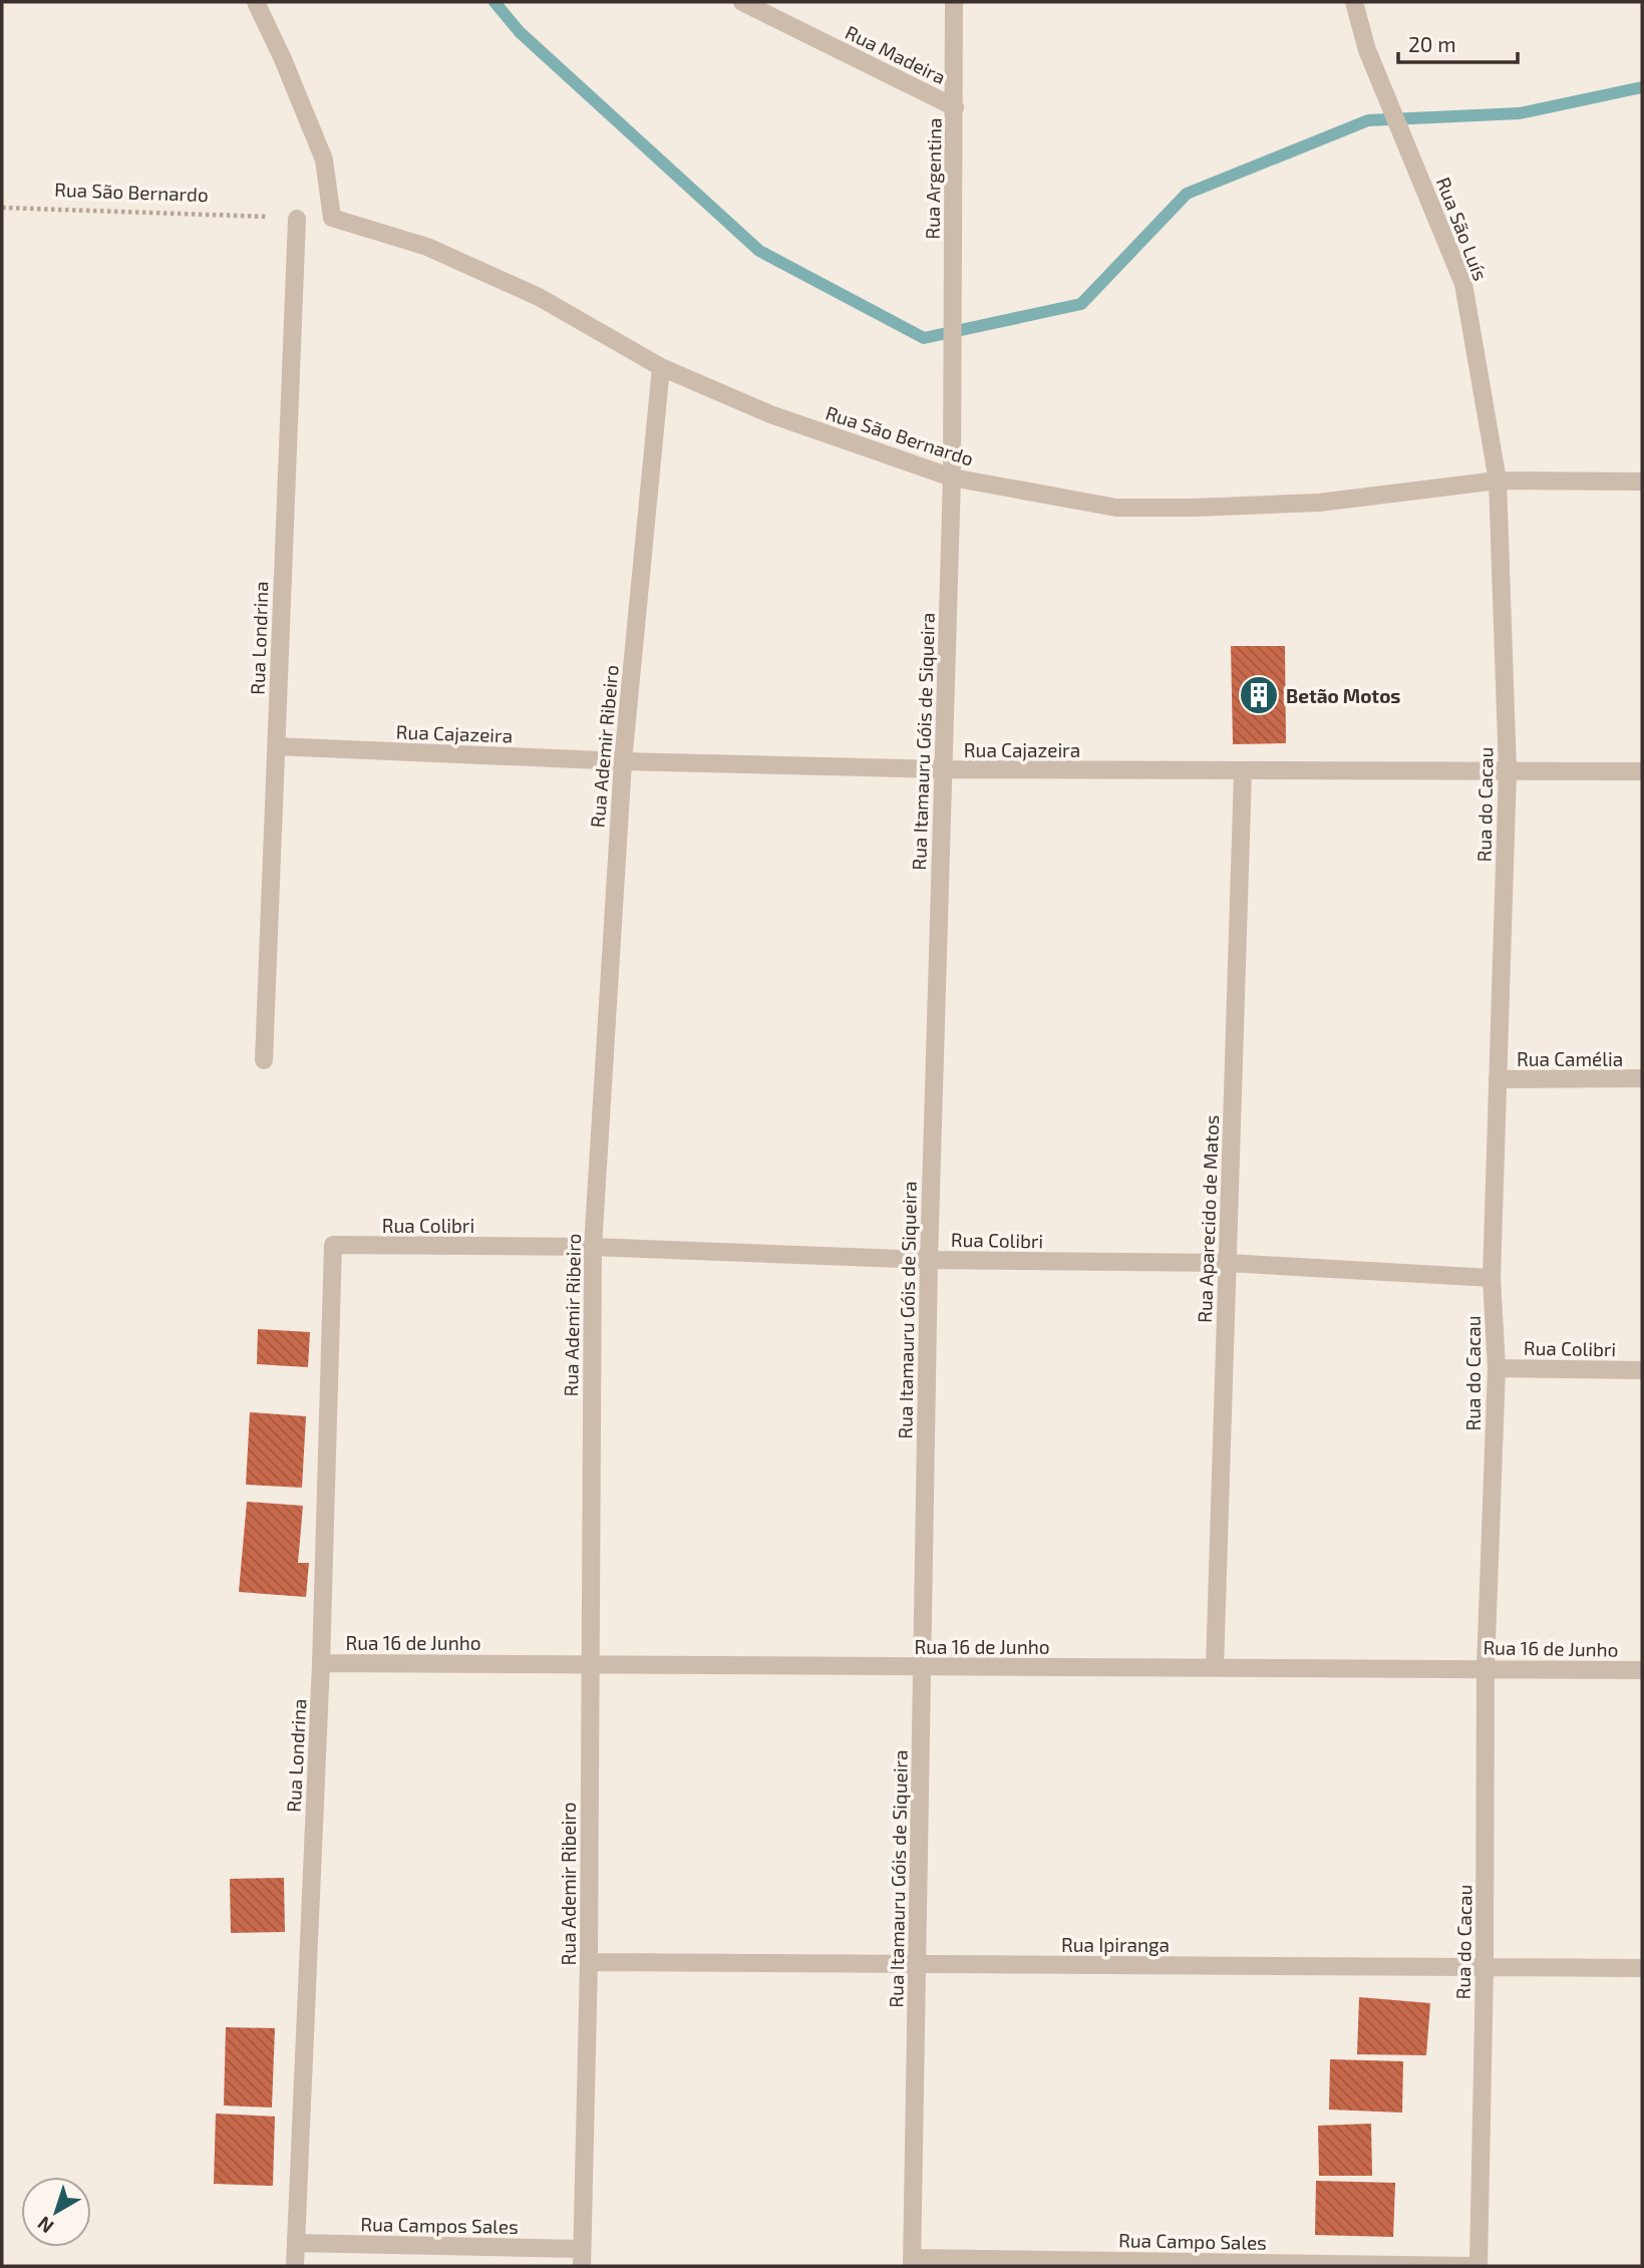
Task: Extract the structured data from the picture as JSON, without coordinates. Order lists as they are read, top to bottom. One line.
{"streets":{"street":["Rua Madeira","Rua Argentina","Rua São Bernardo","Rua São Luís","Rua Londrina","Rua Cajazeira","Rua Itamauru Góis de Siqueira","Rua Ademir Ribeiro","Rua do Cacau","Rua Camélia","Rua Aparecido de Matos","Rua Colibri","Rua 16 de Junho","Rua Ipiranga","Rua Campos Sales","Rua Campo Sales"]},"crossings":[["Rua Madeira","Rua Argentina"],["Rua Argentina","Rua Itamauru Góis de Siqueira"],["Rua São Bernardo","Rua São Luís"],["Rua São Bernardo","Rua Itamauru Góis de Siqueira"],["Rua São Bernardo","Rua Ademir Ribeiro"],["Rua São Bernardo","Rua do Cacau"],["Rua São Luís","Rua do Cacau"],["Rua Londrina","Rua Cajazeira"],["Rua Londrina","Rua Colibri"],["Rua Londrina","Rua 16 de Junho"],["Rua Londrina","Rua Campos Sales"],["Rua Cajazeira","Rua Itamauru Góis de Siqueira"],["Rua Cajazeira","Rua Ademir Ribeiro"],["Rua Cajazeira","Rua do Cacau"],["Rua Cajazeira","Rua Aparecido de Matos"],["Rua Itamauru Góis de Siqueira","Rua Colibri"],["Rua Itamauru Góis de Siqueira","Rua 16 de Junho"],["Rua Itamauru Góis de Siqueira","Rua Ipiranga"],["Rua Itamauru Góis de Siqueira","Rua Campo Sales"],["Rua Ademir Ribeiro","Rua Colibri"],["Rua Ademir Ribeiro","Rua 16 de Junho"],["Rua Ademir Ribeiro","Rua Ipiranga"],["Rua Ademir Ribeiro","Rua Campos Sales"],["Rua do Cacau","Rua Camélia"],["Rua do Cacau","Rua Colibri"],["Rua do Cacau","Rua 16 de Junho"],["Rua do Cacau","Rua Ipiranga"],["Rua Aparecido de Matos","Rua Colibri"],["Rua Aparecido de Matos","Rua 16 de Junho"]],"places":{"building":["Betão Motos"]},"scale_bar":"20 m","north":"bottom left"}
